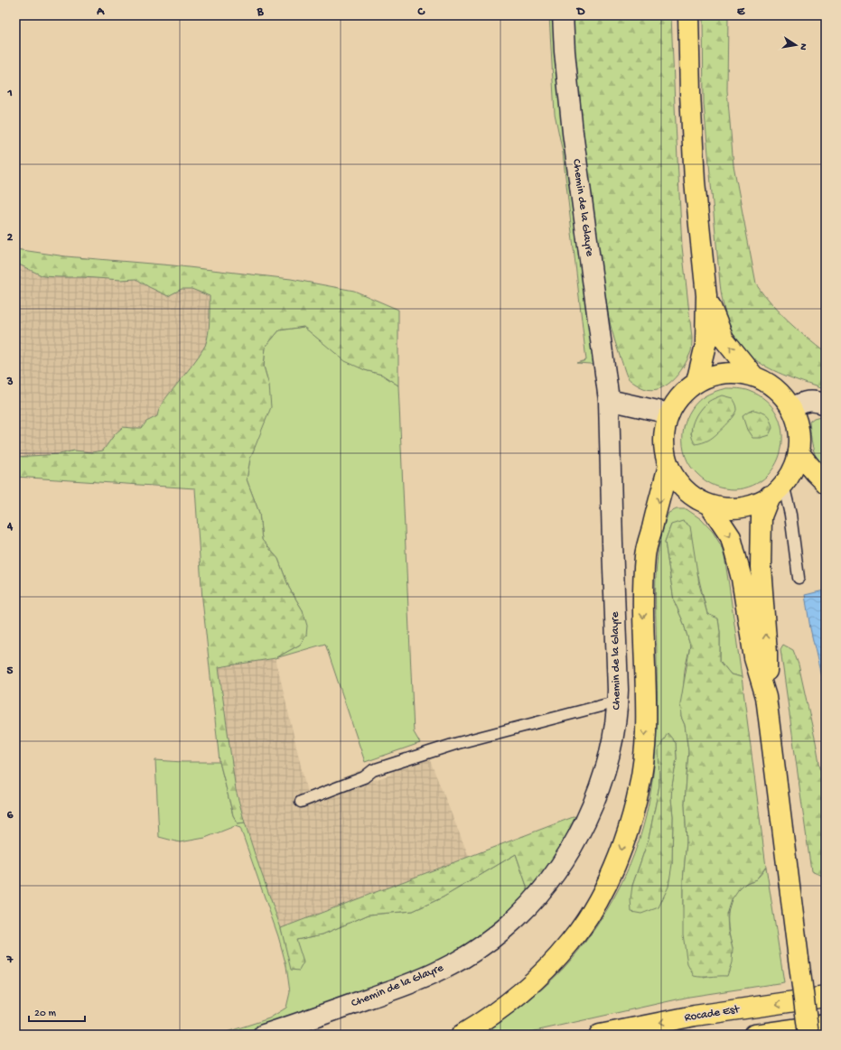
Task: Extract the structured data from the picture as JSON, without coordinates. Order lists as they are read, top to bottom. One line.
{"streets":{"main road":["Rocade Est"],"street":["Chemin de la Glayre"]},"scale_bar":"20 m","north":"right","grid":{"columns":["A","B","C","D","E"],"rows":["1","2","3","4","5","6","7"]}}
